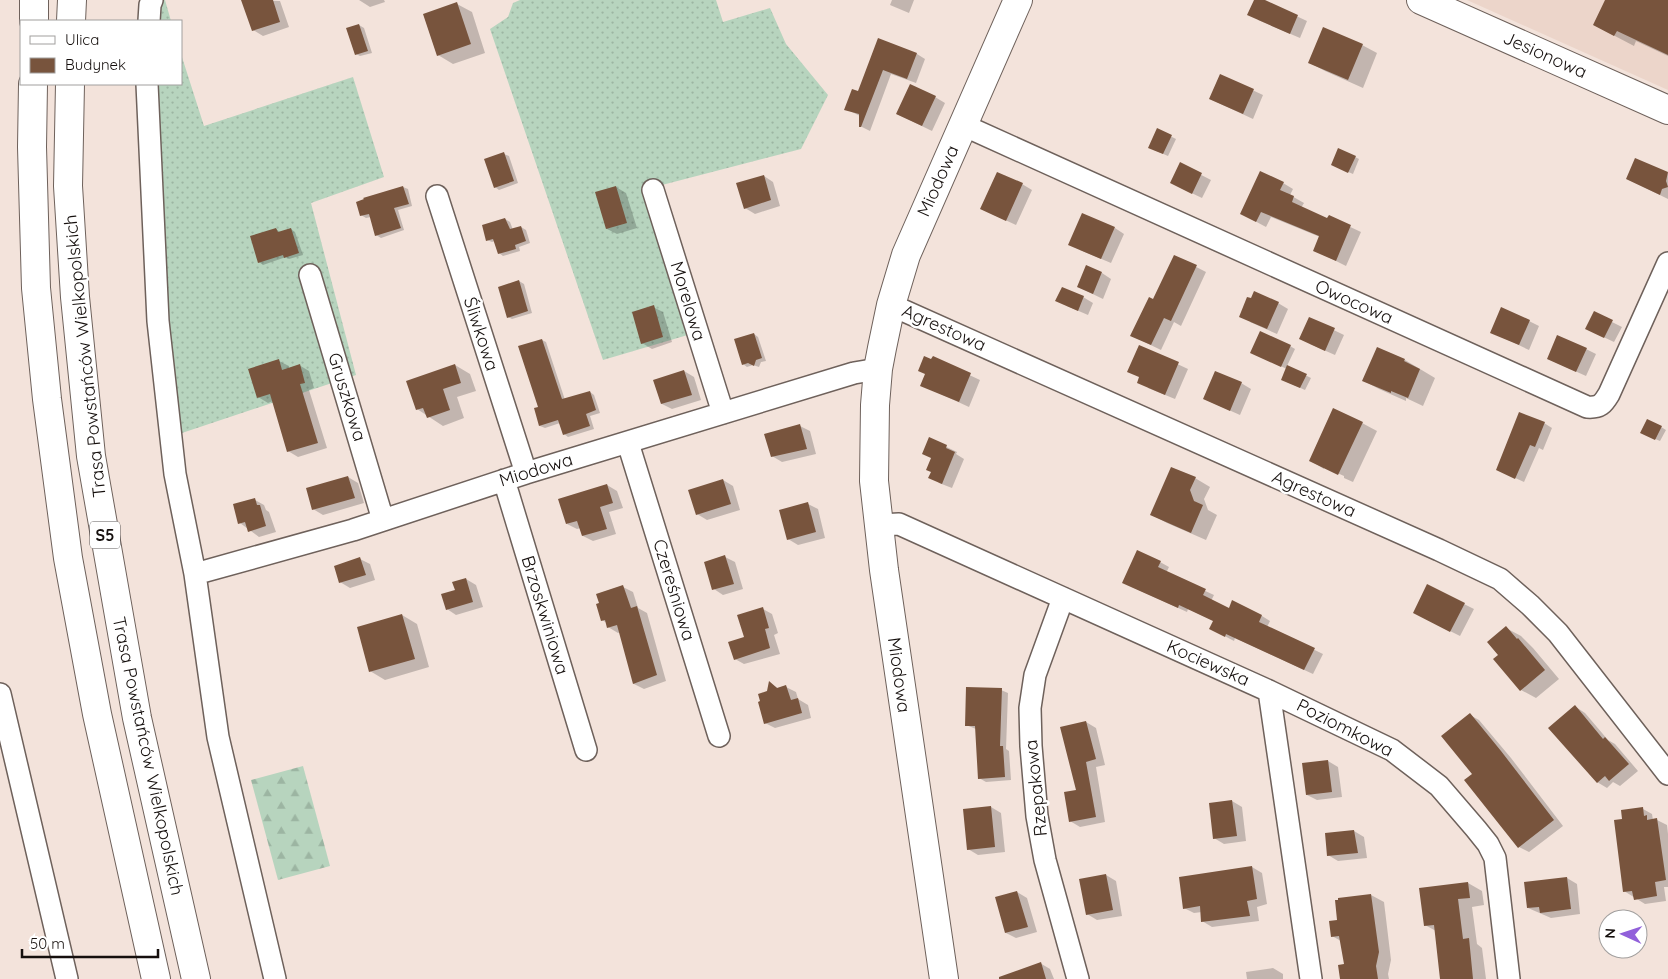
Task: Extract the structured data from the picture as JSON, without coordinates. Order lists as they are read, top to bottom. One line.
{"streets":{"main road":["Jesionowa","Miodowa","Trasa Powstańców Wielkopolskich","S5"],"street":["Morelowa","Owocowa","Agrestowa","Śliwkowa","Gruszkowa","Czereśniowa","Brzoskwiniowa","Kociewska","Poziomkowa","Rzepakowa"]},"crossings":[["Miodowa","Morelowa"],["Miodowa","Owocowa"],["Miodowa","Agrestowa"],["Miodowa","Śliwkowa"],["Miodowa","Gruszkowa"],["Miodowa","Czereśniowa"],["Miodowa","Brzoskwiniowa"],["Miodowa","Kociewska"],["Kociewska","Poziomkowa"],["Kociewska","Rzepakowa"]],"legend":["Ulica","Budynek"],"scale_bar":"50 m","north":"left"}
